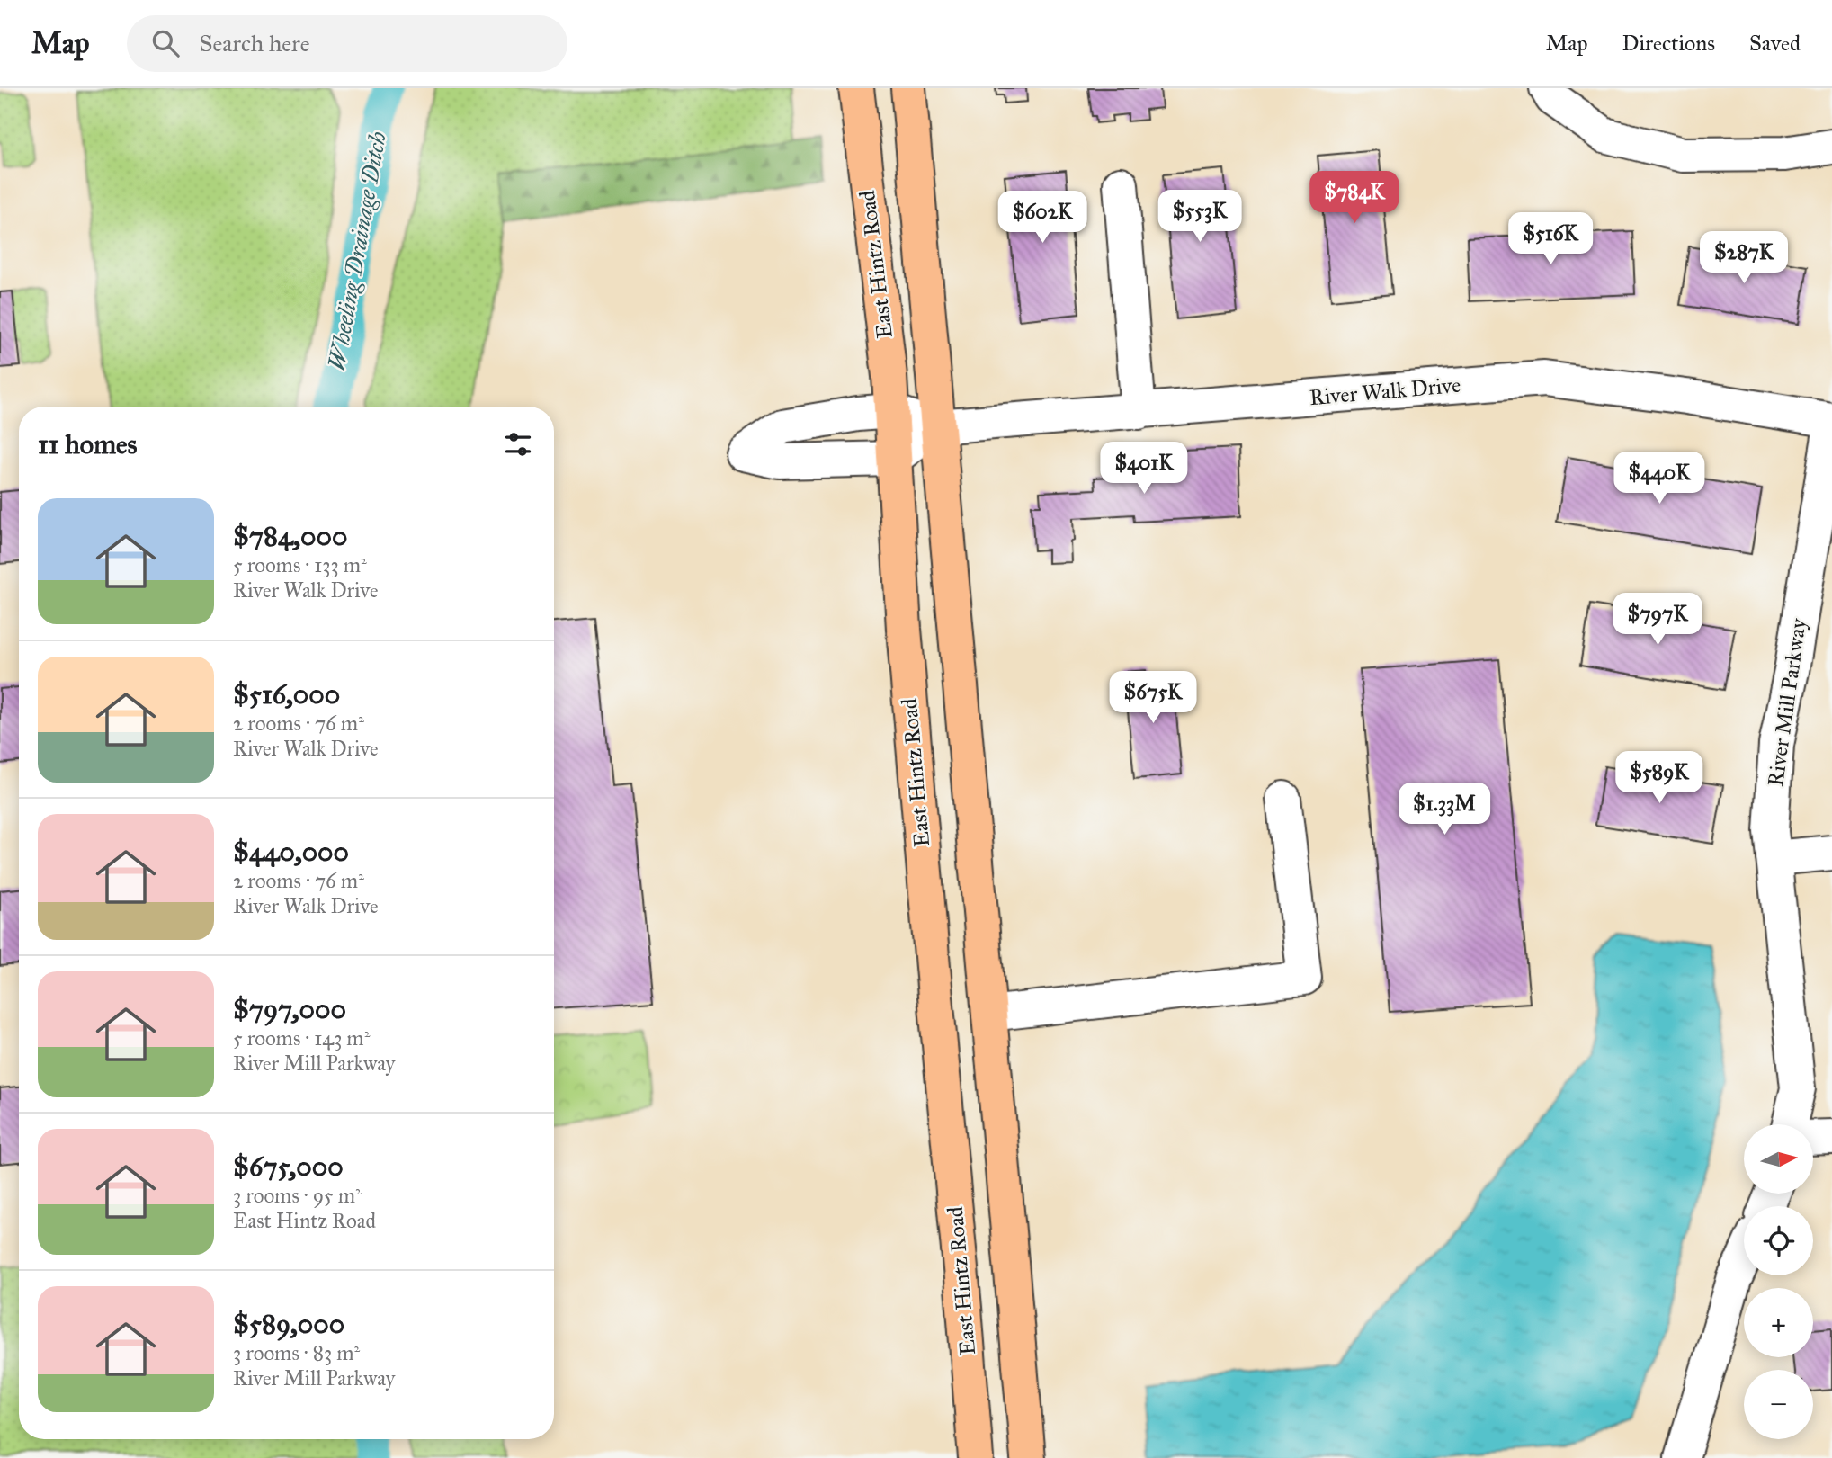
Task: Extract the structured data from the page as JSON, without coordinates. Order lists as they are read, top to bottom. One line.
{"streets":{"main road":["East Hintz Road"],"street":["River Walk Drive","River Mill Parkway"]},"crossings":[["East Hintz Road","River Walk Drive"],["River Walk Drive","River Mill Parkway"]],"water":["Wheeling Drainage Ditch"],"north":"right","page":{"header":"Map","search":"Search here","nav":["Map","Directions","Saved"],"price":["$784K","$553K","$602K","$516K","$287K","$401K","$440K","$797K","$675K","$589K","$1.33M"],"heading":"11 homes","list":[{"name":"$784,000","note":"5 rooms · 133 m² · River Walk Drive"},{"name":"$516,000","note":"2 rooms · 76 m² · River Walk Drive"},{"name":"$440,000","note":"2 rooms · 76 m² · River Walk Drive"},{"name":"$797,000","note":"5 rooms · 143 m² · River Mill Parkway"},{"name":"$675,000","note":"3 rooms · 95 m² · East Hintz Road"},{"name":"$589,000","note":"3 rooms · 83 m² · River Mill Parkway"}],"map_buttons":["+","−"]}}
